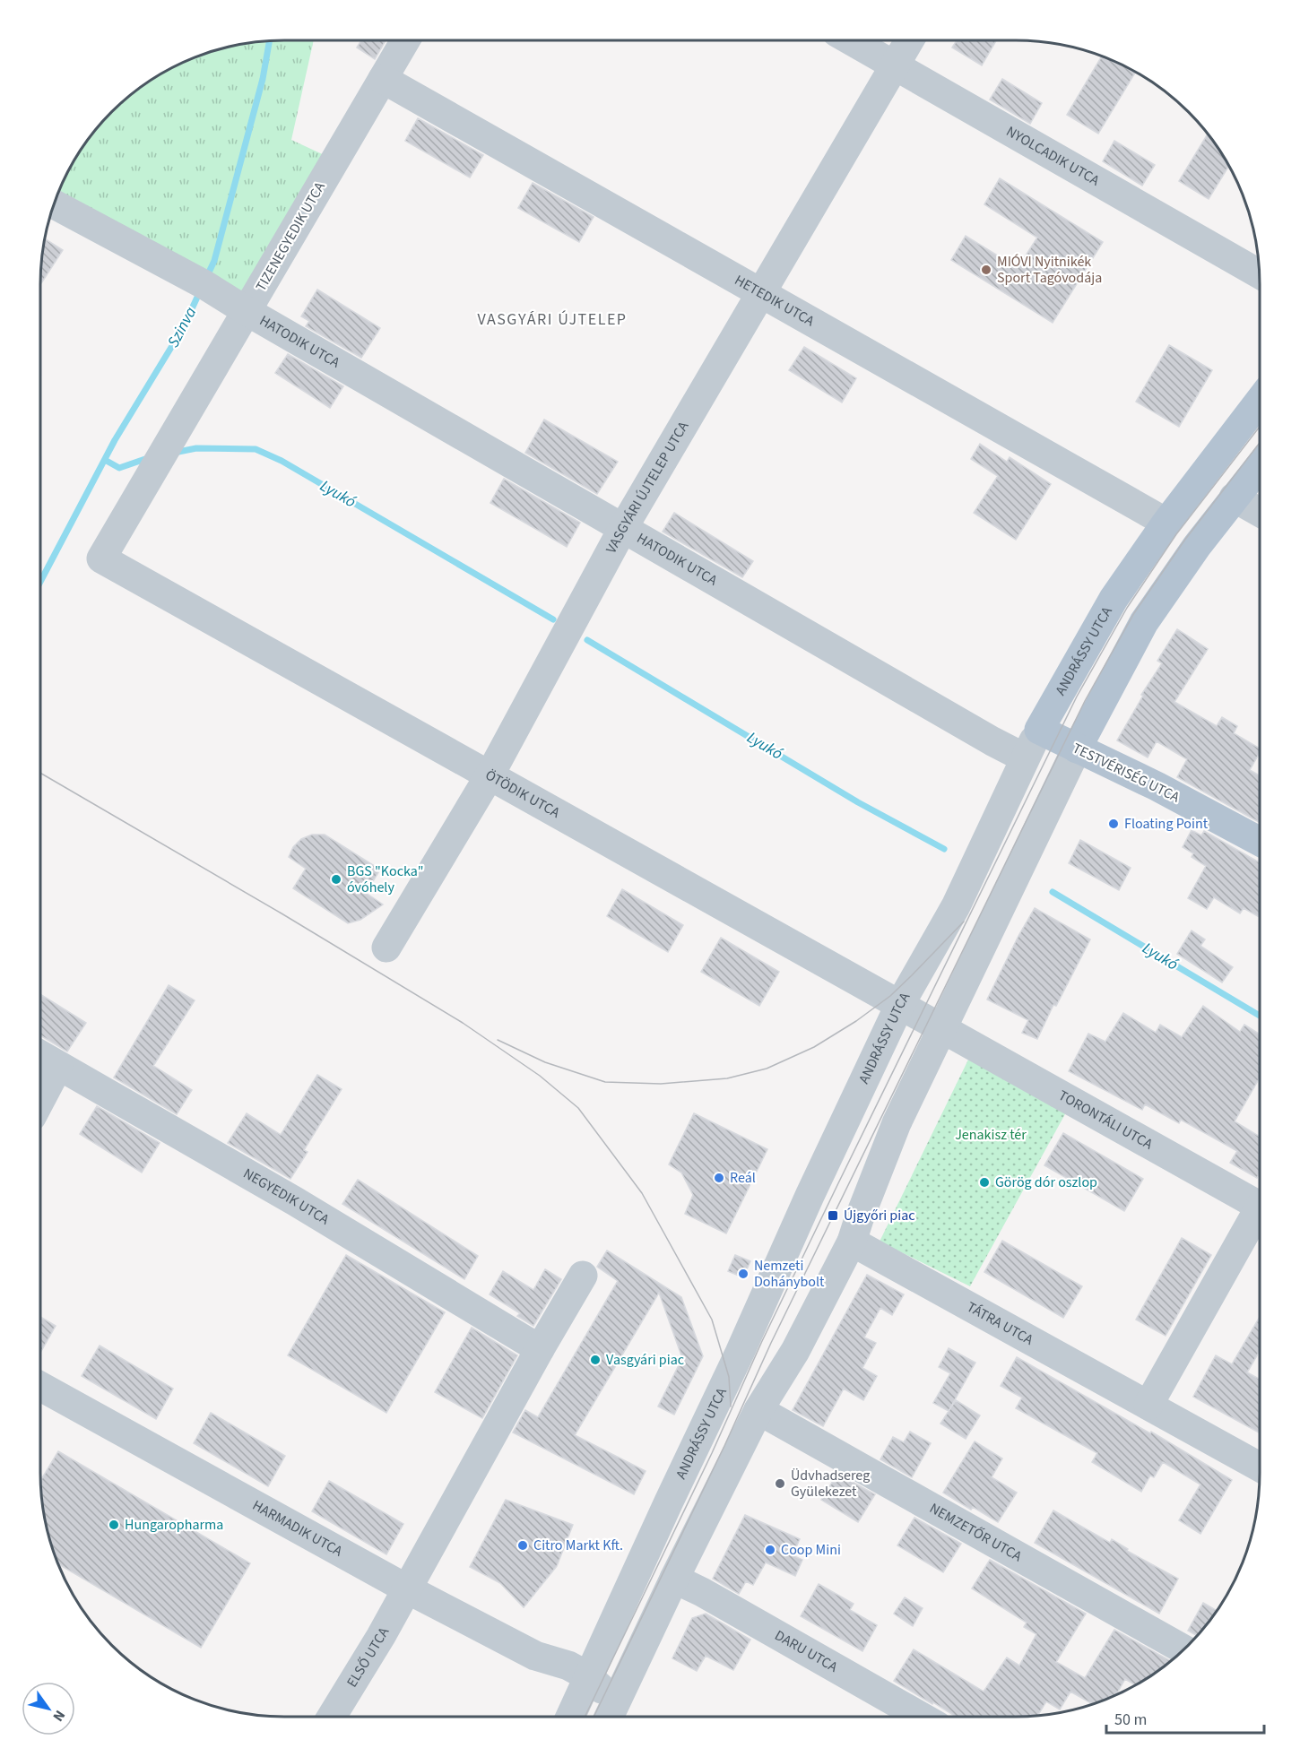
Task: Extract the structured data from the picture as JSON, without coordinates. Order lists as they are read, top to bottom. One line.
{"streets":{"main road":["ANDRÁSSY UTCA","TESTVÉRISÉG UTCA"],"street":["NYOLCADIK UTCA","TIZENEGYEDIK UTCA","HETEDIK UTCA","HATODIK UTCA","VASGYÁRI ÚJTELEP UTCA","ÖTÖDIK UTCA","TORONTÁLI UTCA","NEGYEDIK UTCA","TÁTRA UTCA","HARMADIK UTCA","NEMZETŐR UTCA","DARU UTCA","ELSŐ UTCA"]},"crossings":[["NYOLCADIK UTCA","VASGYÁRI ÚJTELEP UTCA"],["TIZENEGYEDIK UTCA","HETEDIK UTCA"],["TIZENEGYEDIK UTCA","HATODIK UTCA"],["TIZENEGYEDIK UTCA","ÖTÖDIK UTCA"],["HETEDIK UTCA","VASGYÁRI ÚJTELEP UTCA"],["HETEDIK UTCA","ANDRÁSSY UTCA"],["HATODIK UTCA","VASGYÁRI ÚJTELEP UTCA"],["HATODIK UTCA","ANDRÁSSY UTCA"],["VASGYÁRI ÚJTELEP UTCA","ÖTÖDIK UTCA"],["ANDRÁSSY UTCA","TESTVÉRISÉG UTCA"],["ANDRÁSSY UTCA","ÖTÖDIK UTCA"],["ANDRÁSSY UTCA","HARMADIK UTCA"],["ÖTÖDIK UTCA","TORONTÁLI UTCA"],["NEGYEDIK UTCA","ELSŐ UTCA"],["HARMADIK UTCA","ELSŐ UTCA"]],"districts":["VASGYÁRI ÚJTELEP"],"water":["Szinva","Lyukó"],"parks":["Jenakisz tér"],"places":{"other":["MIÓVI Nyitnikék Sport Tagóvodája","Floating Point","BGS \"Kocka\" óvóhely","Reál","Görög dór oszlop","Nemzeti Dohánybolt","Vasgyári piac","Üdvhadsereg Gyülekezet","Hungaropharma","Citro Markt Kft.","Coop Mini"],"transit":["Újgyőri piac"]},"scale_bar":"50 m","north":"bottom right"}
